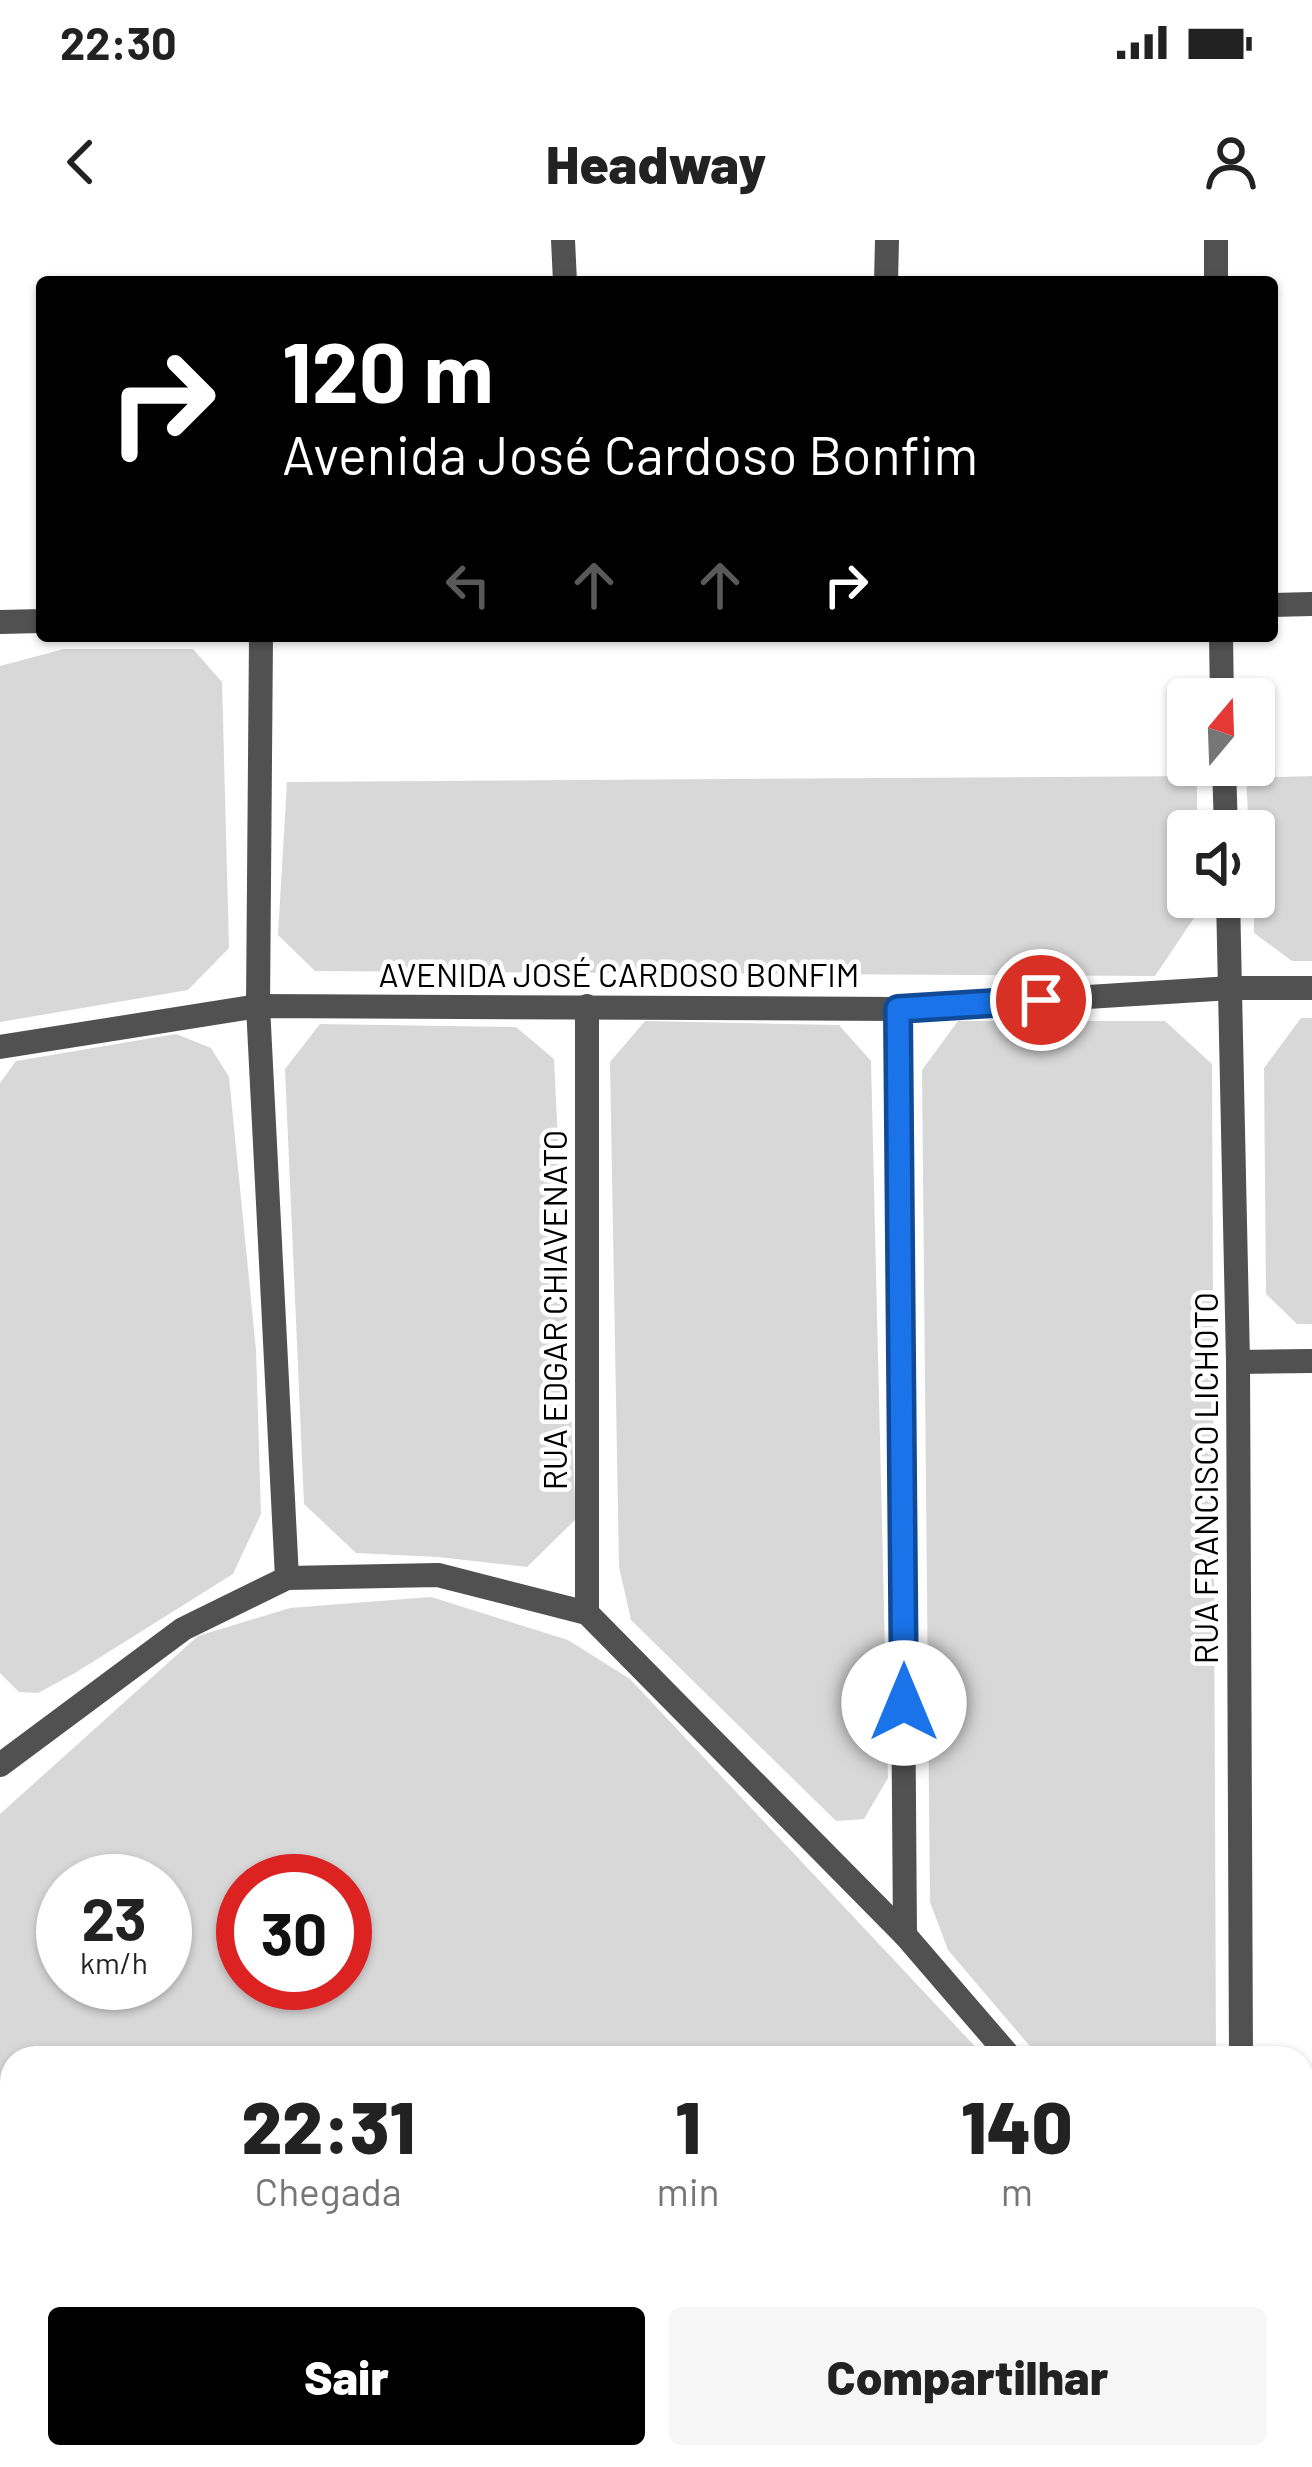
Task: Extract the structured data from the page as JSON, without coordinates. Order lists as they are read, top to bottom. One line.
{"streets":{"street":["AVENIDA JOSÉ CARDOSO BONFIM","RUA EDGAR CHIAVENATO","RUA FRANCISCO LICHOTO"]},"crossings":[["AVENIDA JOSÉ CARDOSO BONFIM","RUA EDGAR CHIAVENATO"],["AVENIDA JOSÉ CARDOSO BONFIM","RUA FRANCISCO LICHOTO"]],"north":"top","page":{"status":"22:30","header":"Headway","turn":["120 m","Avenida José Cardoso Bonfim"],"speed":"23 km/h","limit":"30","eta":["22:31","Chegada","1","min","140","m"],"buttons":["Sair","Compartilhar"]}}
